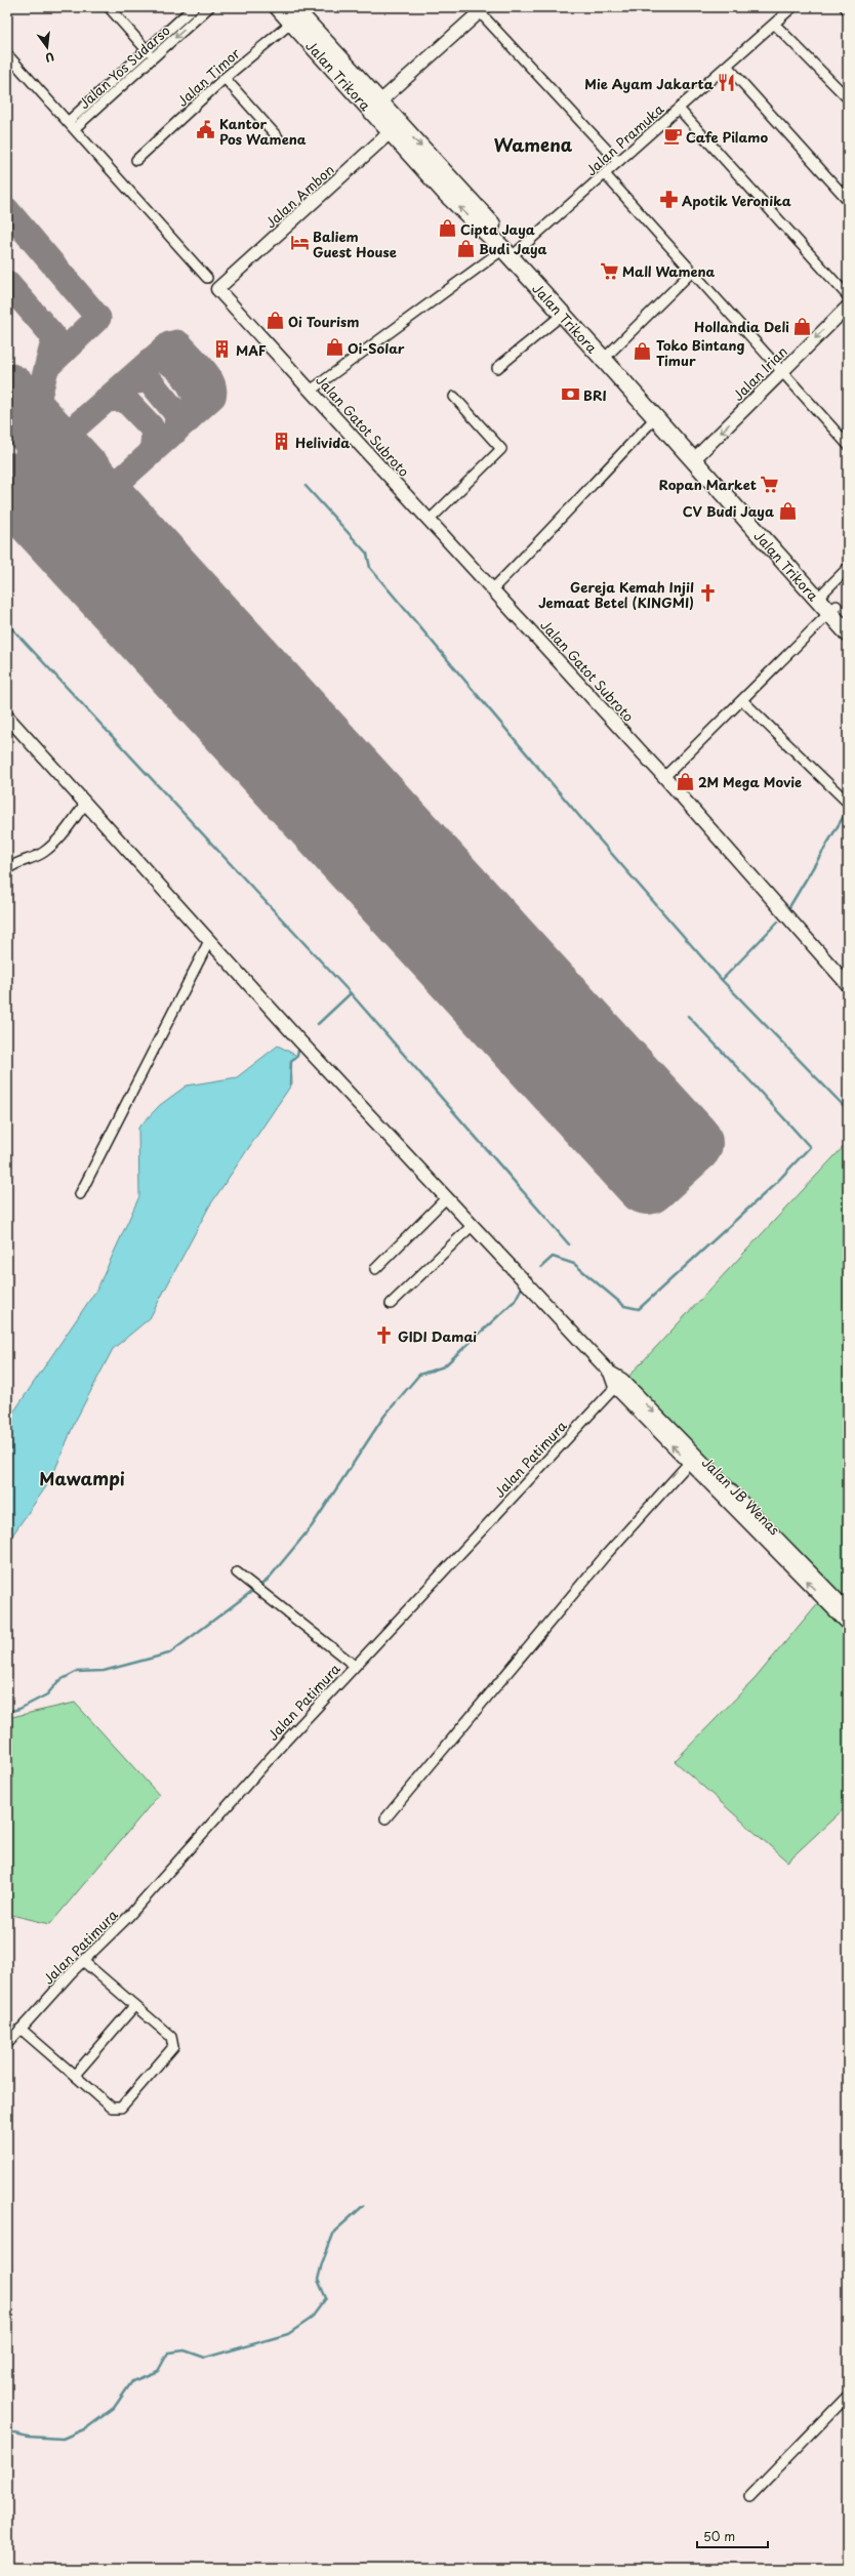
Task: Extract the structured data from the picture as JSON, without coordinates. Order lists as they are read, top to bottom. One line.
{"streets":{"highway":["Jalan Trikora"],"main road":["Jalan Ambon","Jalan Irian","Jalan Gatot Subroto","Jalan JB Wenas"],"street":["Jalan Yos Sudarso","Jalan Timor","Jalan Pramuka","Jalan Patimura"]},"crossings":[["Jalan Trikora","Jalan Timor"],["Jalan Trikora","Jalan Pramuka"],["Jalan Trikora","Jalan Ambon"],["Jalan Trikora","Jalan Irian"],["Jalan Pramuka","Jalan Gatot Subroto"],["Jalan Ambon","Jalan Gatot Subroto"],["Jalan Patimura","Jalan JB Wenas"]],"one_way":["Jalan Irian"],"districts":["Wamena","Mawampi"],"places":{"restaurant":["Mie Ayam Jakarta"],"public building":["Kantor Pos Wamena"],"cafe":["Cafe Pilamo"],"pharmacy":["Apotik Veronika"],"shop":["Cipta Jaya","Budi Jaya","Oi Tourism","Hollandia Deli","Oi-Solar","Toko Bintang Timur","CV Budi Jaya","2M Mega Movie"],"hotel":["Baliem Guest House"],"supermarket":["Mall Wamena","Ropan Market"],"building":["MAF","Helivida"],"bank":["BRI"],"church":["Gereja Kemah Injil Jemaat Betel (KINGMI)","GIDI Damai"]},"scale_bar":"50 m","north":"bottom"}
